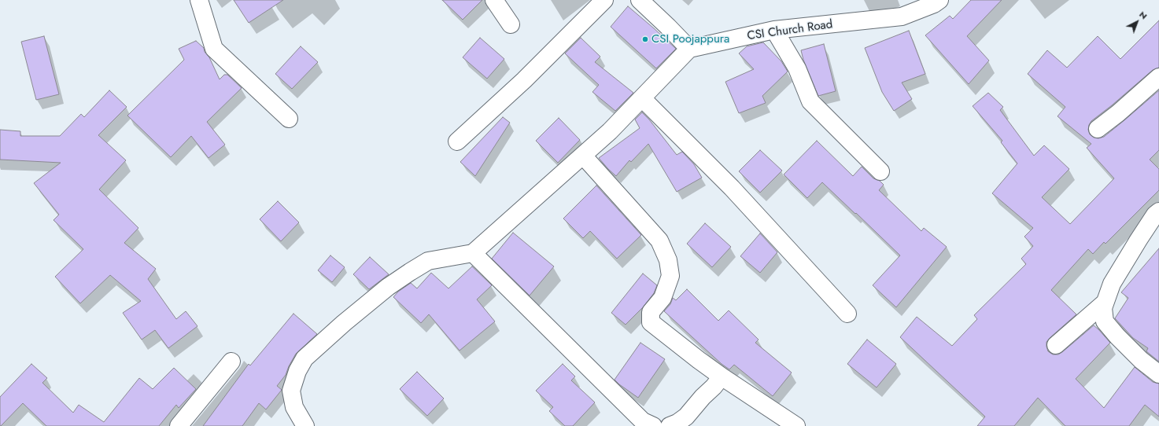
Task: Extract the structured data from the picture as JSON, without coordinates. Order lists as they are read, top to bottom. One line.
{"streets":{"street":["CSI Church Road"]},"places":["CSI Poojappura"],"north":"top right"}
